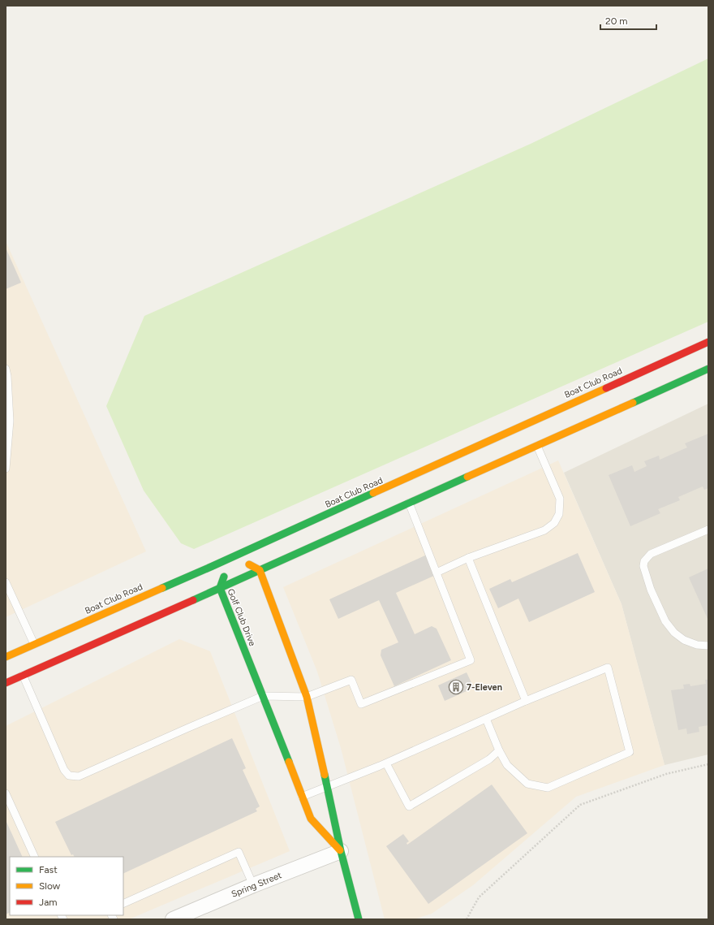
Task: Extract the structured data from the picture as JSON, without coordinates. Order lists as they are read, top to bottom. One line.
{"streets":{"main road":["Boat Club Road","Golf Club Drive"],"street":["Spring Street"]},"crossings":[["Boat Club Road","Golf Club Drive"],["Golf Club Drive","Spring Street"]],"places":{"building":["7-Eleven"]},"legend":["Fast","Slow","Jam"],"scale_bar":"20 m"}
